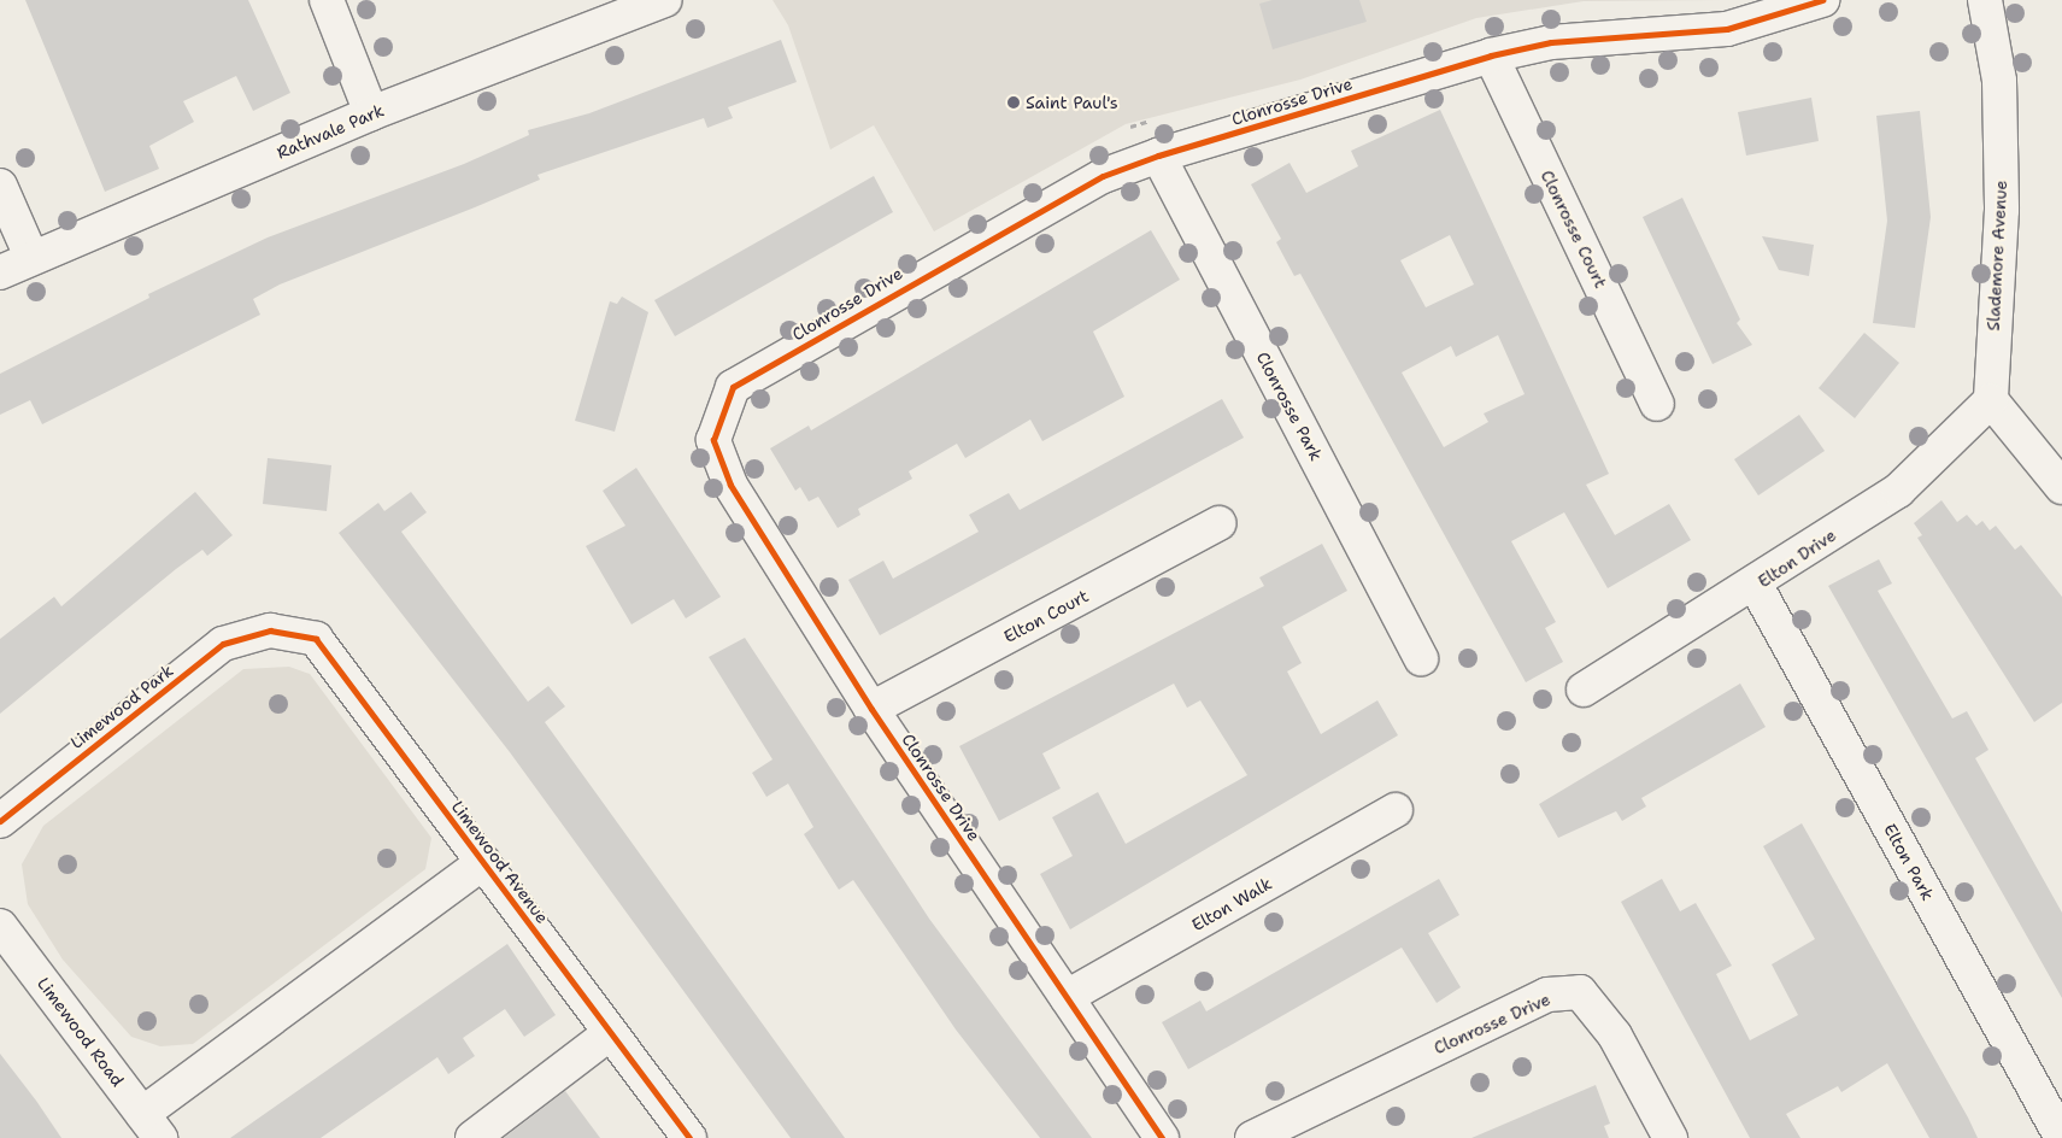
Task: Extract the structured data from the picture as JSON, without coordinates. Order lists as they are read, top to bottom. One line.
{"streets":{"street":["Clonrosse Drive","Rathvale Park","Clonrosse Court","Slademore Avenue","Clonrosse Park","Elton Drive","Elton Court","Limewood Park","Limewood Avenue","Elton Park","Elton Walk","Limewood Road"]},"crossings":[["Clonrosse Drive","Clonrosse Court"],["Clonrosse Drive","Clonrosse Park"],["Clonrosse Drive","Elton Court"],["Clonrosse Drive","Elton Walk"],["Slademore Avenue","Elton Drive"],["Elton Drive","Elton Park"],["Limewood Park","Limewood Avenue"]],"places":["Saint Paul's"]}
